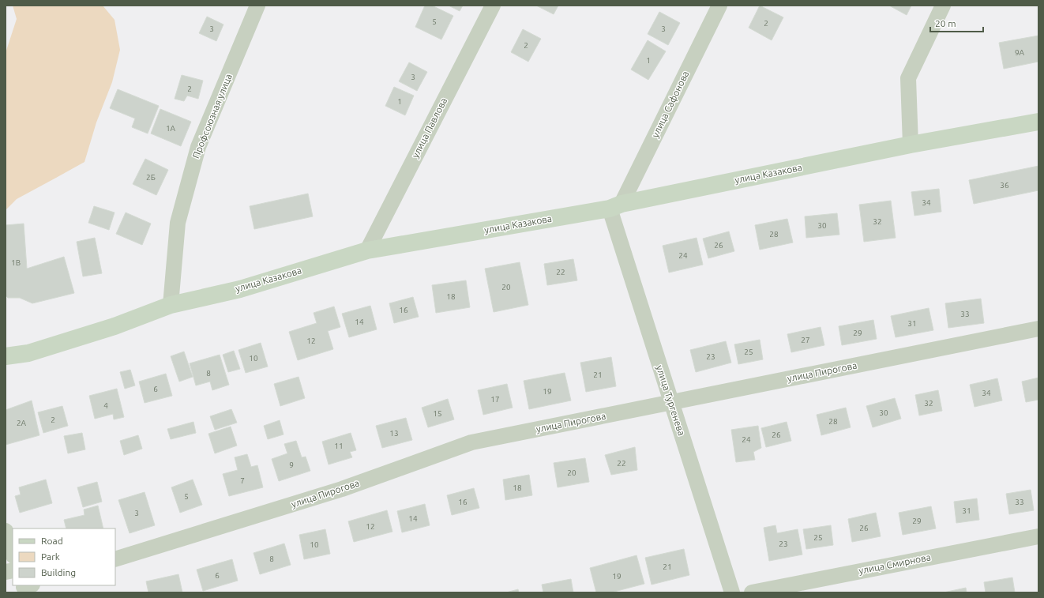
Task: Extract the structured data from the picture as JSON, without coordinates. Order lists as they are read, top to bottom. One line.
{"streets":{"main road":["улица Казакова"],"street":["улица Сафонова","Профсоюзная улица","улица Павлова","улица Пирогова","улица Тургенева","улица Смирнова"]},"crossings":[["улица Сафонова","улица Казакова"],["улица Сафонова","улица Тургенева"],["Профсоюзная улица","улица Казакова"],["улица Павлова","улица Казакова"],["улица Казакова","улица Тургенева"],["улица Пирогова","улица Тургенева"]],"house_numbers":["5","2","3","3","2","9А","1","3","2","1","1А","2Б","36","34","32","30","28","26","24","1В","22","20","18","16","33","14","31","29","27","12","25","23","10","8","21","6","19","34","17","32","4","30","15","2","28","2А","13","26","24","11","22","9","20","7","18","5","16","33","31","3","14","29","12","26","25","23","10","8","21","6","19"],"legend":["Road","Park","Building"],"scale_bar":"20 m"}
